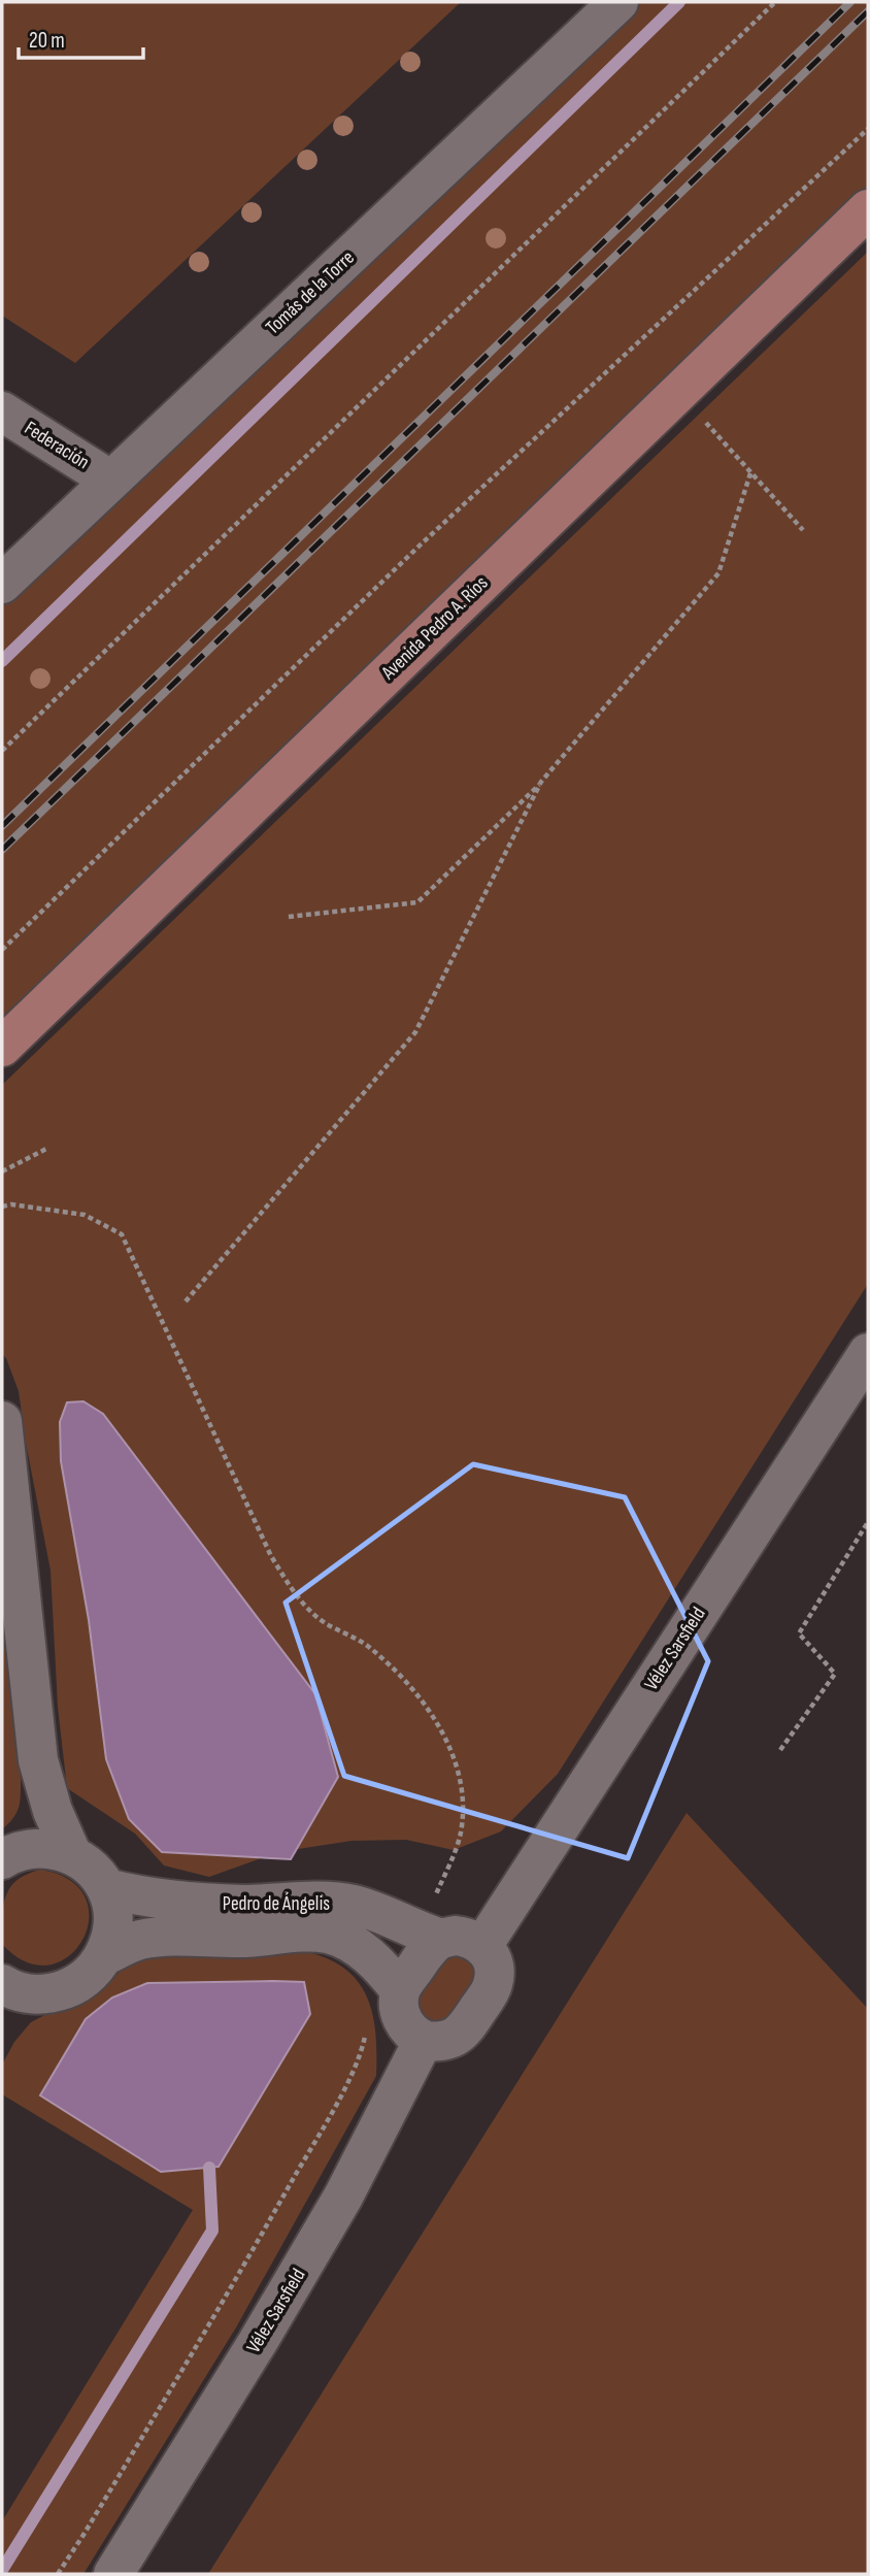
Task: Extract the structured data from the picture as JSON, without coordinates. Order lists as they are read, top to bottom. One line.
{"streets":{"main road":["Avenida Pedro A. Ríos"],"street":["Tomás de la Torre","Federación","Vélez Sarsfield","Pedro de Ángelis"]},"crossings":[["Tomás de la Torre","Federación"],["Vélez Sarsfield","Pedro de Ángelis"]],"scale_bar":"20 m"}
